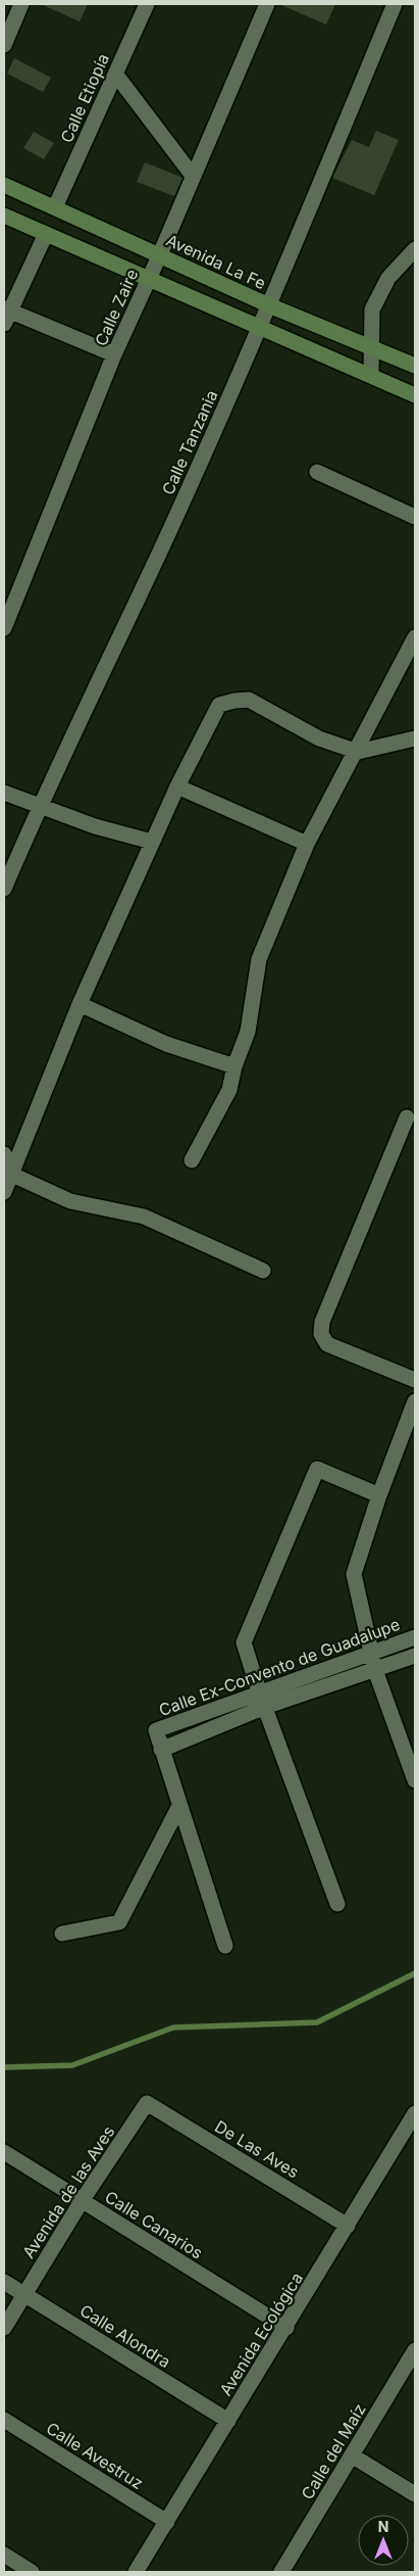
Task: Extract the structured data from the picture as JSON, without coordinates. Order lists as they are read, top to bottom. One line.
{"streets":{"street":["Calle Etiopía","Avenida La Fe","Calle Zaire","Calle Tanzania","Calle Ex-Convento de Guadalupe","De Las Aves","Avenida de las Aves","Calle Canarios","Avenida Ecológica","Calle Alondra","Calle del Maíz","Calle Avestruz"]},"crossings":[["Calle Etiopía","Avenida La Fe"],["Avenida La Fe","Calle Zaire"],["Avenida La Fe","Calle Tanzania"],["De Las Aves","Avenida de las Aves"],["De Las Aves","Avenida Ecológica"],["Avenida de las Aves","Calle Canarios"],["Avenida de las Aves","Calle Alondra"],["Calle Canarios","Avenida Ecológica"],["Avenida Ecológica","Calle Alondra"],["Avenida Ecológica","Calle Avestruz"]],"north":"top"}
